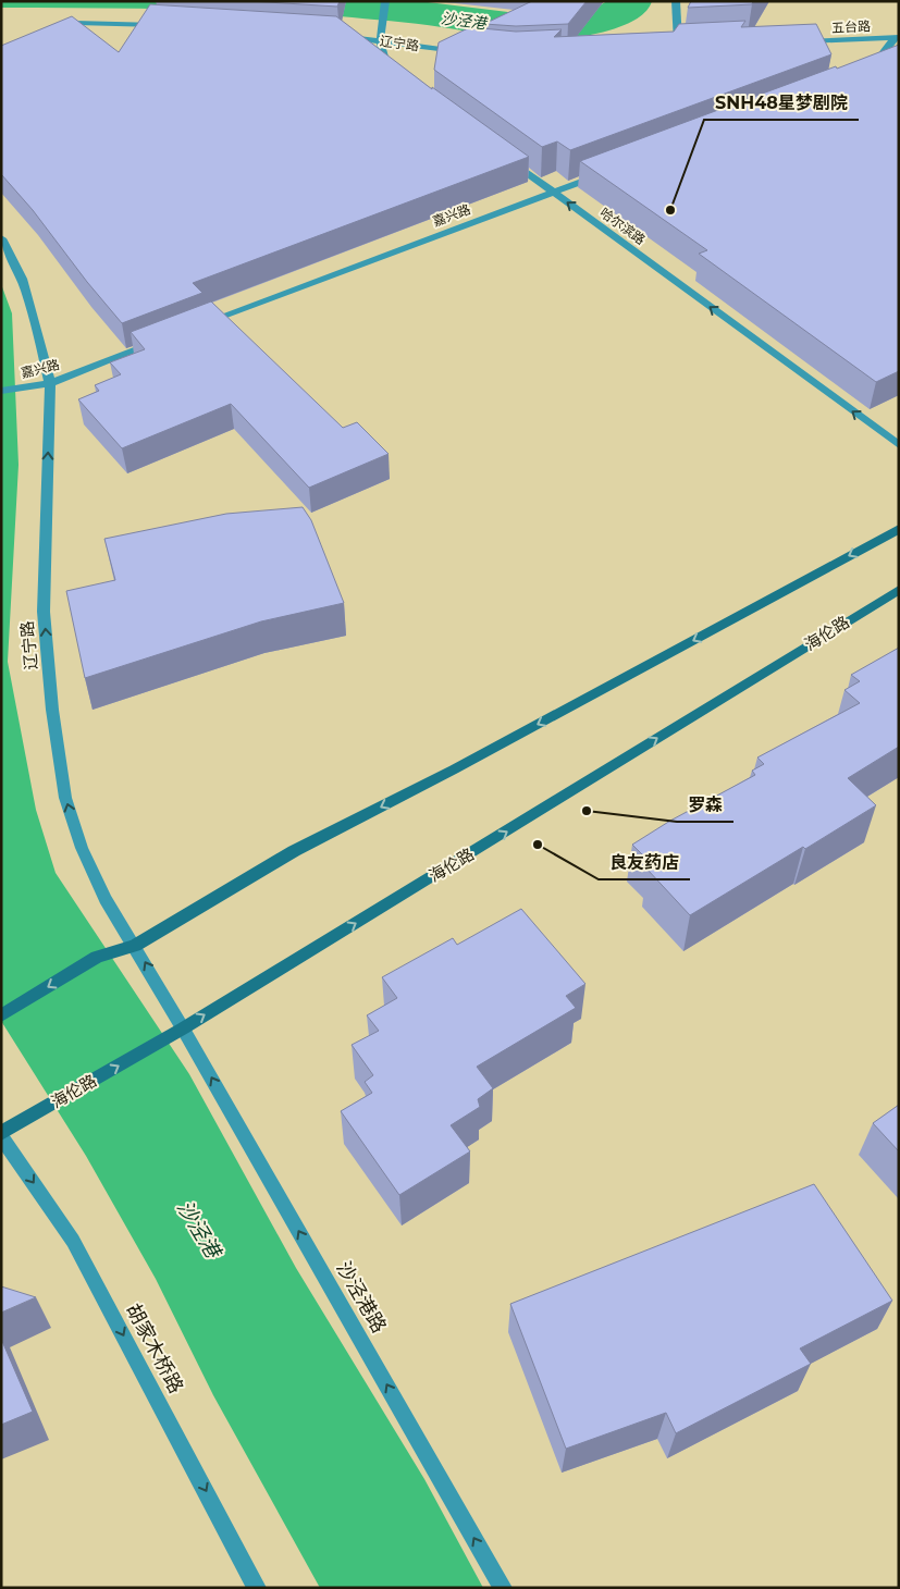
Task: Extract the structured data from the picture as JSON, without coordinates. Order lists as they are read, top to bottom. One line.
{"streets":{"main road":["海伦路"],"street":["五台路","辽宁路","嘉兴路","哈尔滨路","沙泾港路","胡家木桥路"]},"crossings":[["辽宁路","嘉兴路"],["辽宁路","海伦路"],["辽宁路","沙泾港路"],["嘉兴路","哈尔滨路"],["海伦路","沙泾港路"],["海伦路","胡家木桥路"]],"one_way":["辽宁路","哈尔滨路","沙泾港路","胡家木桥路"],"water":["沙泾港"],"places":["SNH48星梦剧院","罗森","良友药店"]}
